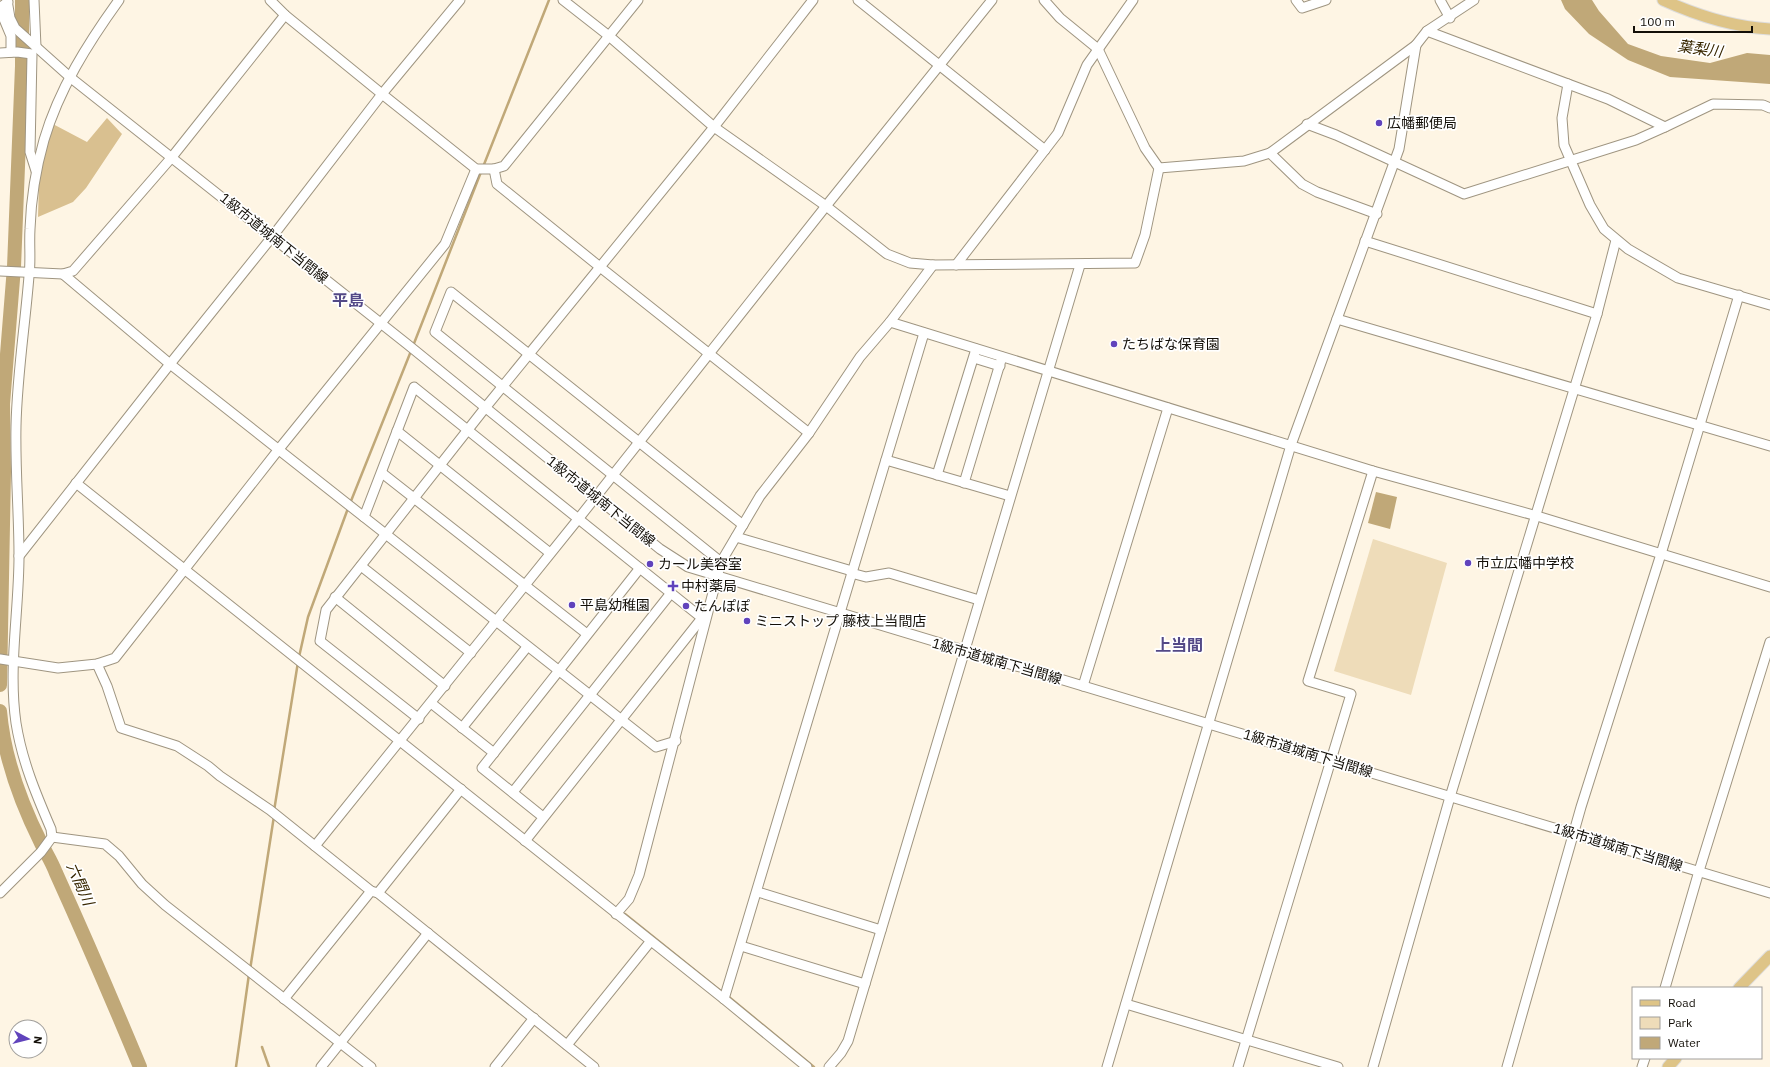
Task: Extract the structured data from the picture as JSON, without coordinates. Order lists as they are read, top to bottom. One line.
{"streets":{"street":["1級市道城南下当間線"]},"districts":["平島","上当間"],"water":["葉梨川","六間川"],"places":{"other":["広幡郵便局","たちばな保育園","市立広幡中学校","カール美容室","平島幼稚園","たんぽぽ","ミニストップ 藤枝上当間店"],"health":["中村薬局"]},"legend":["Road","Park","Water"],"scale_bar":"100 m","north":"right"}
